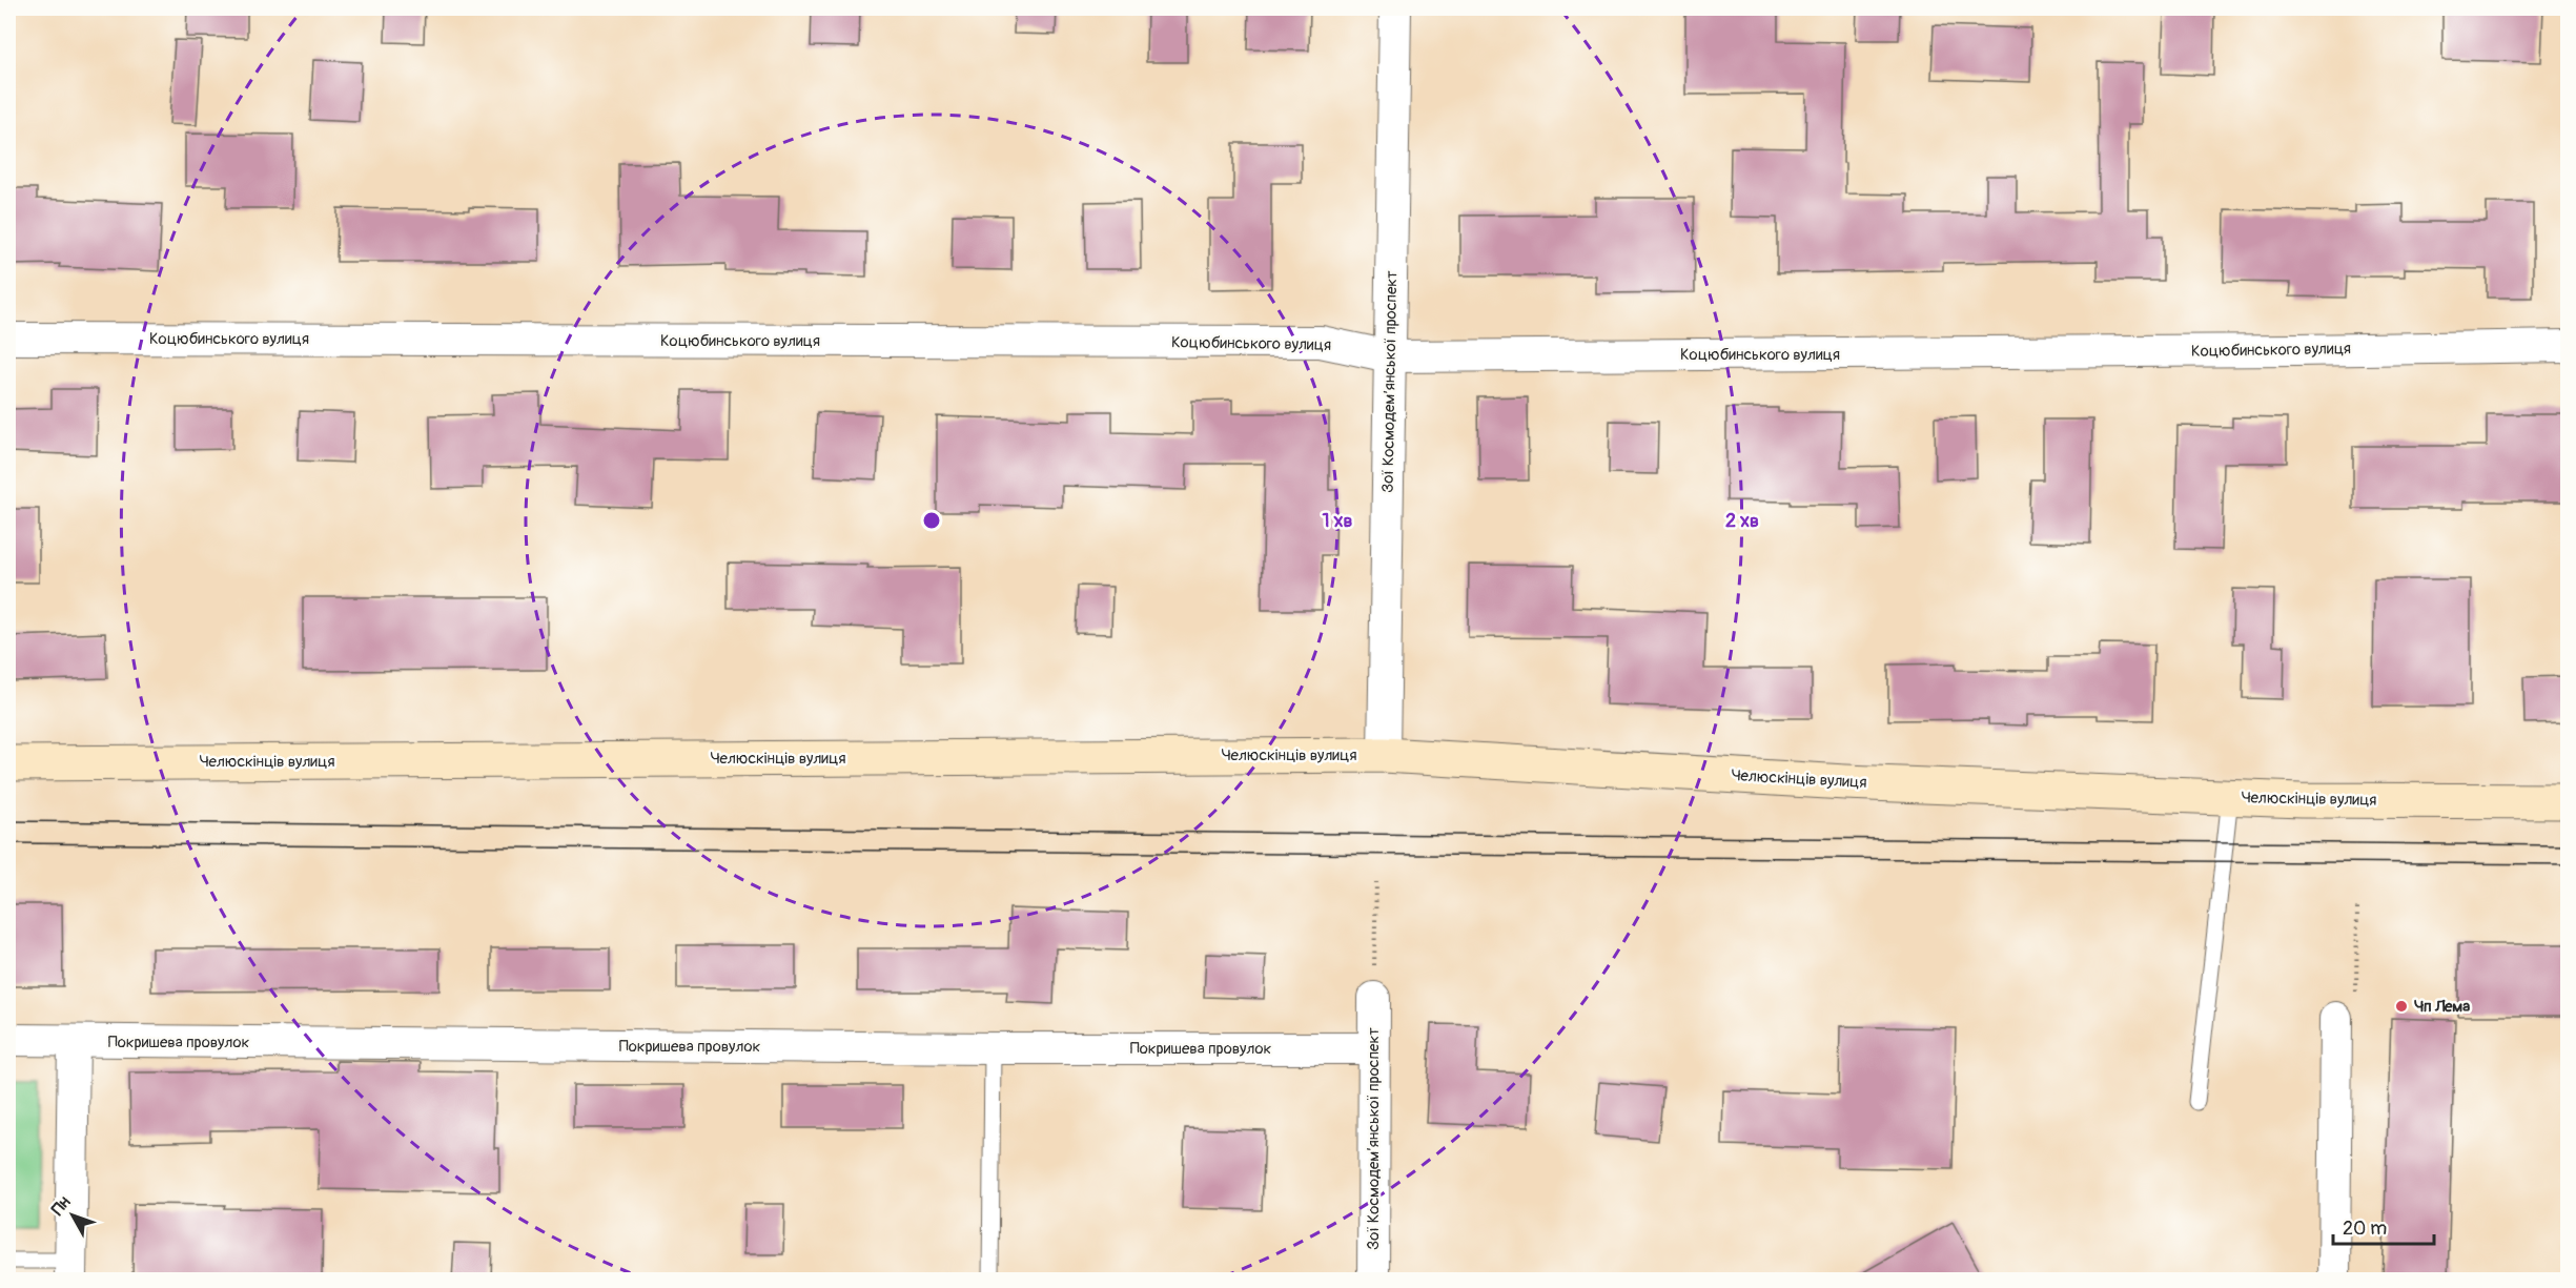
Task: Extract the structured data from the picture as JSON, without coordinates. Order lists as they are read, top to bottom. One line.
{"streets":{"main road":["Челюскінців вулиця"],"street":["Коцюбинського вулиця","Зої Космодем’янської проспект","Покришева провулок"]},"crossings":[["Коцюбинського вулиця","Зої Космодем’янської проспект"],["Зої Космодем’янської проспект","Челюскінців вулиця"],["Зої Космодем’янської проспект","Покришева провулок"]],"places":["Чп Лема"],"scale_bar":"20 m","north":"top left","rings":["1 хв","2 хв"]}
